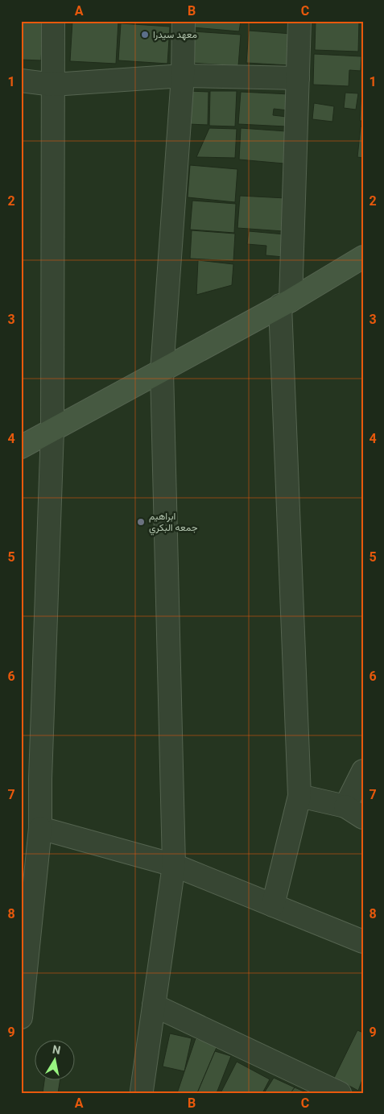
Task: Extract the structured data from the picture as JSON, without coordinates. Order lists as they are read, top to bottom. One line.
{"places":["معهد سيدرا","ابراهيم جمعه البكري"],"north":"top","grid":{"columns":["A","B","C"],"rows":["1","2","3","4","5","6","7","8","9"]}}
